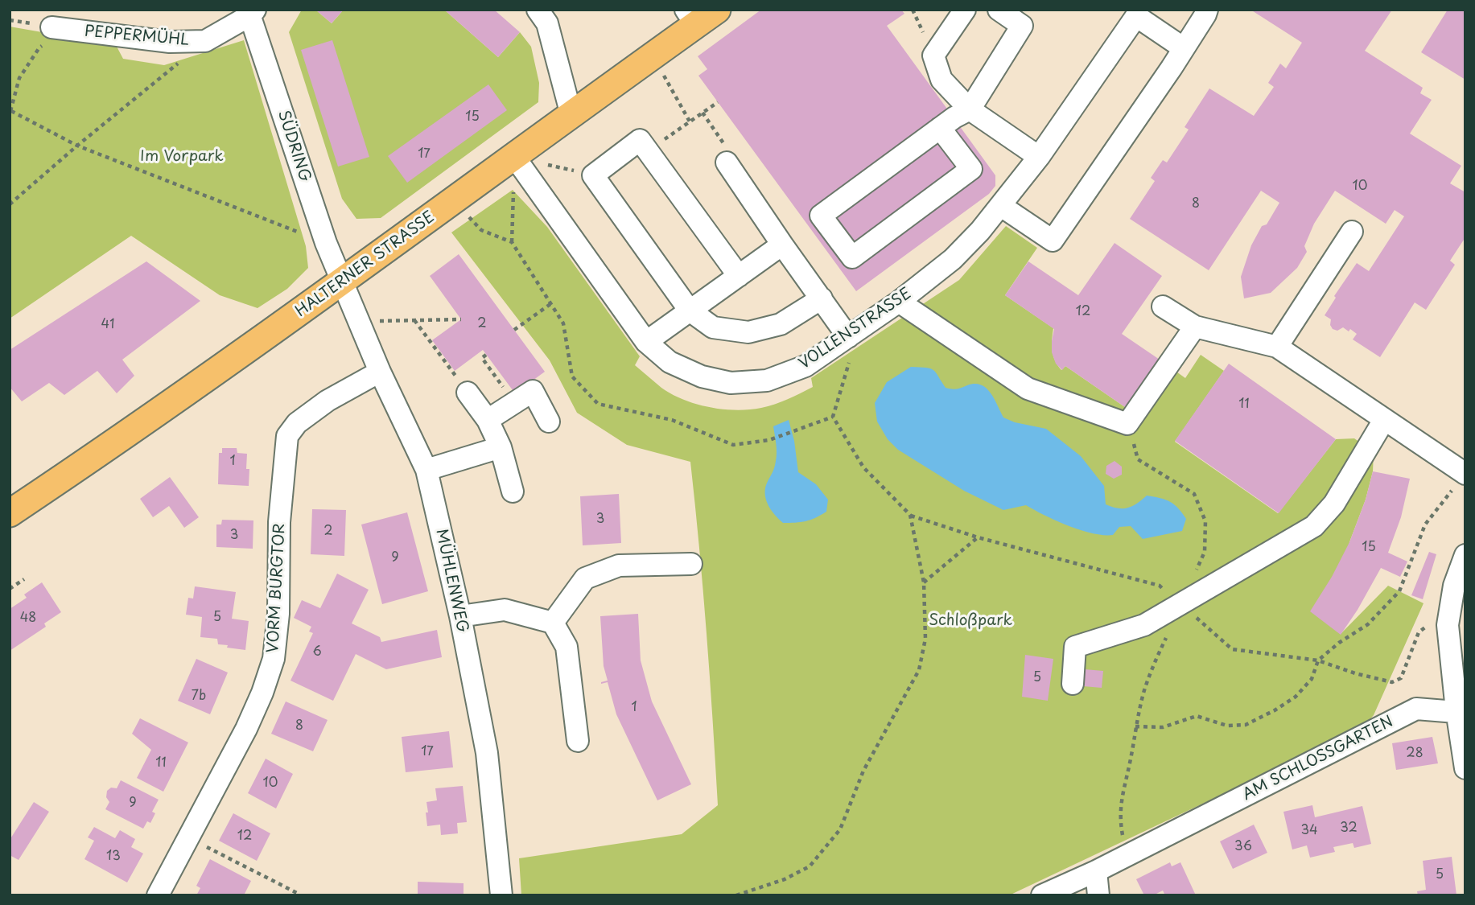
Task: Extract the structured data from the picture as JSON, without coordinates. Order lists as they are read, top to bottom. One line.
{"streets":{"main road":["HALTERNER STRASSE"],"street":["PEPPERMÜHL","SÜDRING","VOLLENSTRASSE","MÜHLENWEG","VORM BURGTOR","AM SCHLOSSGARTEN"]},"crossings":[["PEPPERMÜHL","SÜDRING"],["SÜDRING","HALTERNER STRASSE"],["SÜDRING","MÜHLENWEG"],["HALTERNER STRASSE","VOLLENSTRASSE"],["HALTERNER STRASSE","MÜHLENWEG"],["MÜHLENWEG","VORM BURGTOR"]],"parks":["Im Vorpark","Schloßpark"],"house_numbers":["15","17","10","8","12","2","41","11","1","3","2","3","15","9","5","48","6","5","7b","1","8","17","28","11","10","9","32","34","12","36","13","5"]}
